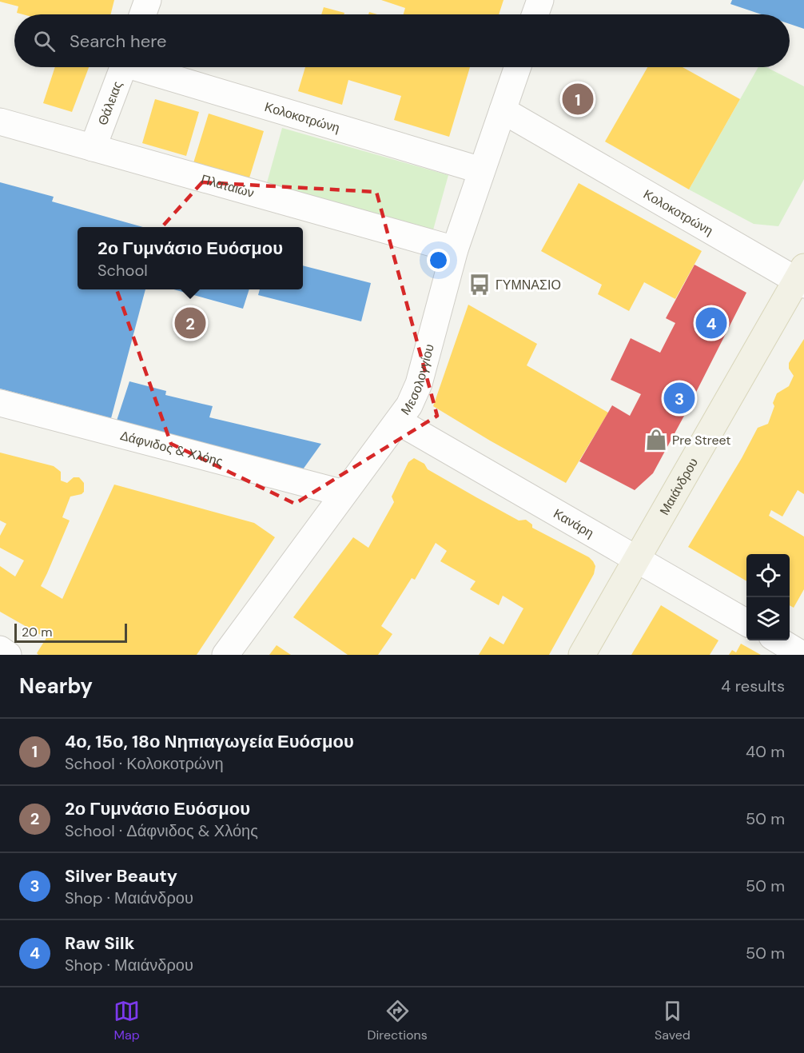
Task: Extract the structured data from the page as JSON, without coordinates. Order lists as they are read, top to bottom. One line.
{"streets":{"main road":["Μαιάνδρου"],"street":["Θάλειας","Κολοκοτρώνη","Πλαταιών","Μεσολογγίου","Δάφνιδος & Χλόης","Κανάρη"]},"crossings":[["Θάλειας","Πλαταιών"],["Κολοκοτρώνη","Μεσολογγίου"],["Κολοκοτρώνη","Μαιάνδρου"],["Πλαταιών","Μεσολογγίου"],["Μεσολογγίου","Δάφνιδος & Χλόης"],["Μεσολογγίου","Κανάρη"],["Μαιάνδρου","Κανάρη"]],"places":{"bus stop":["ΓΥΜΝΑΣΙΟ"],"shop":["Pre Street"]},"scale_bar":"20 m","page":{"search":"Search here","pins":["1","2","4","3"],"popup":["2ο Γυμνάσιο Ευόσμου","School"],"scale":"20 m","heading":["Nearby","4 results"],"list":[{"mark":"1","name":"4ο, 15ο, 18ο Νηπιαγωγεία Ευόσμου","note":"School · Κολοκοτρώνη","value":"40 m"},{"mark":"2","name":"2ο Γυμνάσιο Ευόσμου","note":"School · Δάφνιδος & Χλόης","value":"50 m"},{"mark":"3","name":"Silver Beauty","note":"Shop · Μαιάνδρου","value":"50 m"},{"mark":"4","name":"Raw Silk","note":"Shop · Μαιάνδρου","value":"50 m"}],"nav":["Map","Directions","Saved"]}}
